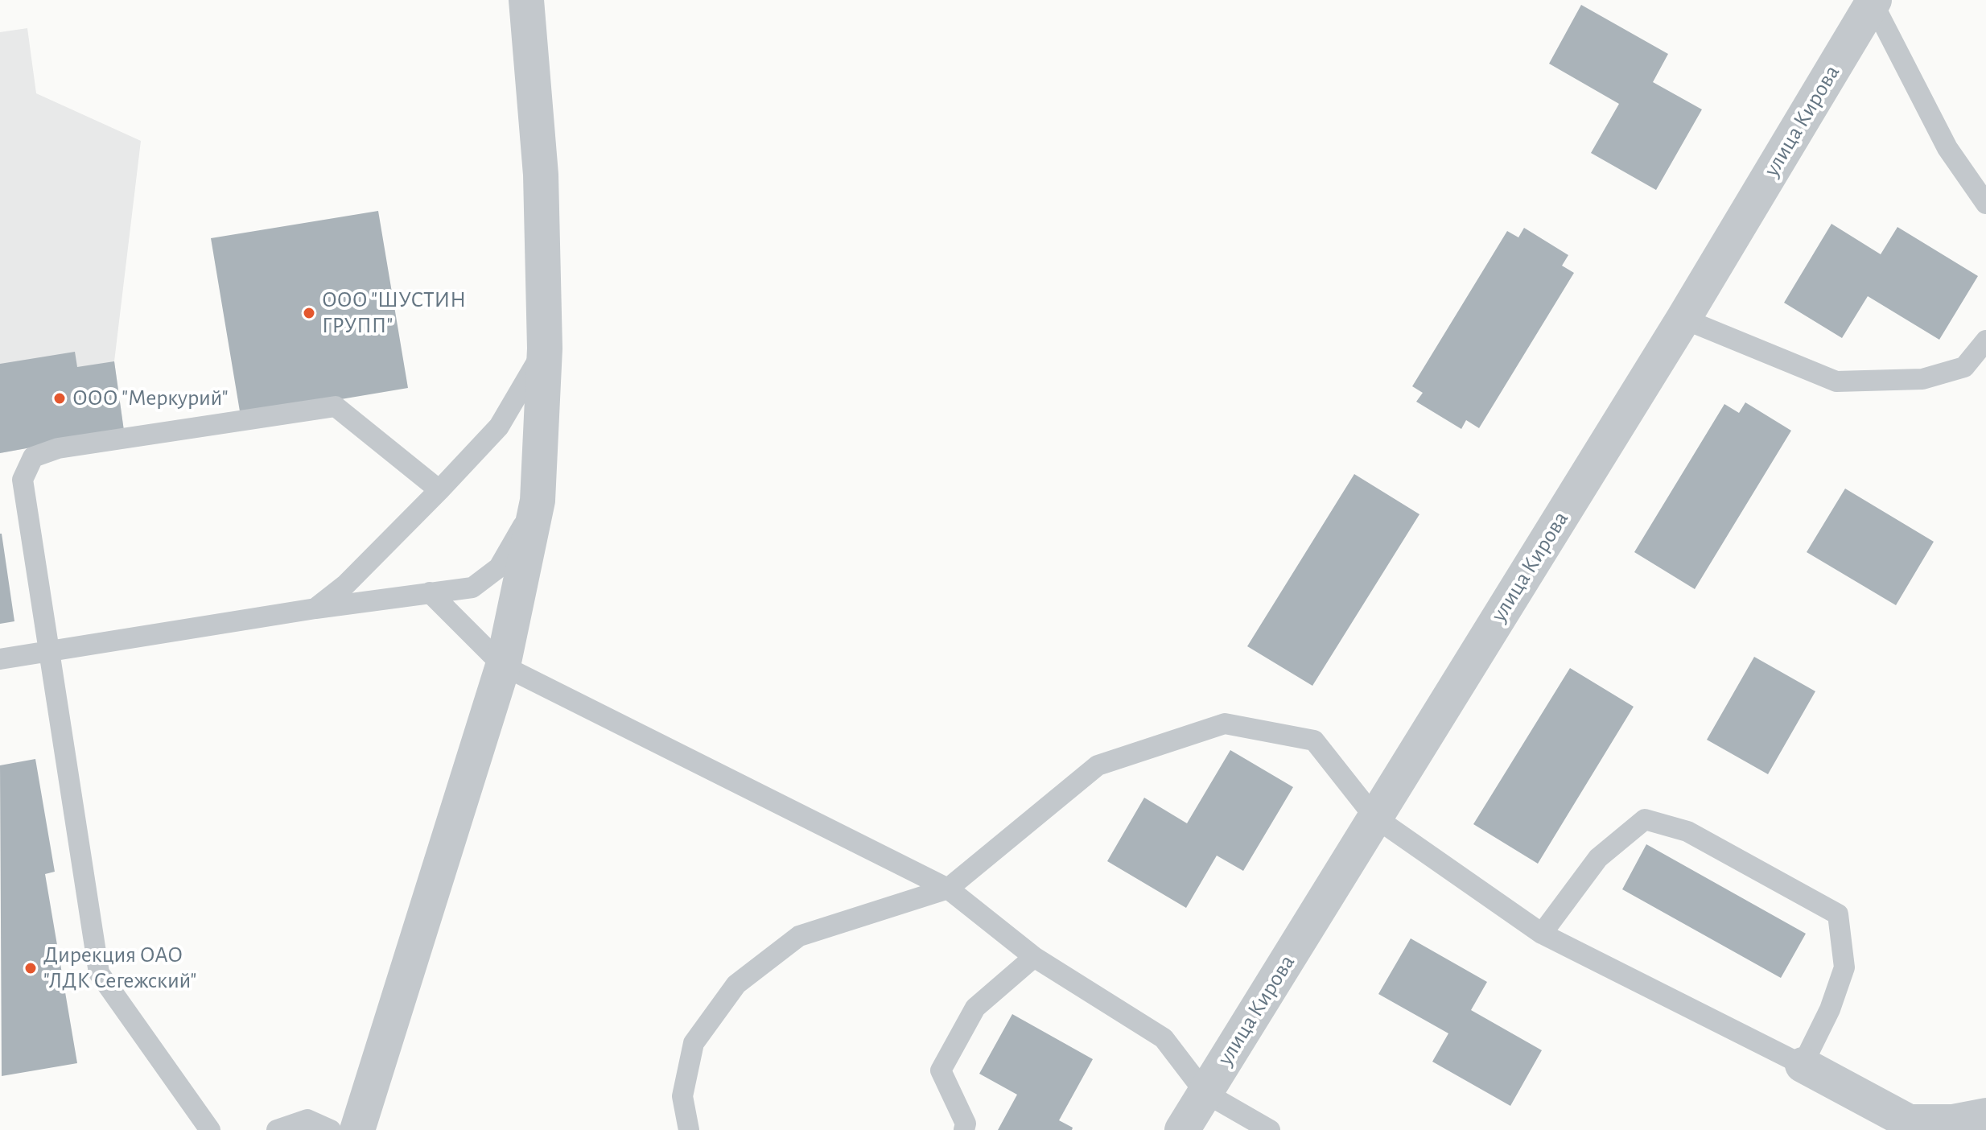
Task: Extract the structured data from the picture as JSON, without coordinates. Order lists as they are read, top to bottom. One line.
{"streets":{"street":["улица Кирова"]},"places":["ООО \"ШУСТИН ГРУПП\"","ООО \"Меркурий\"","Дирекция ОАО \"ЛДК Сегежский\""]}
